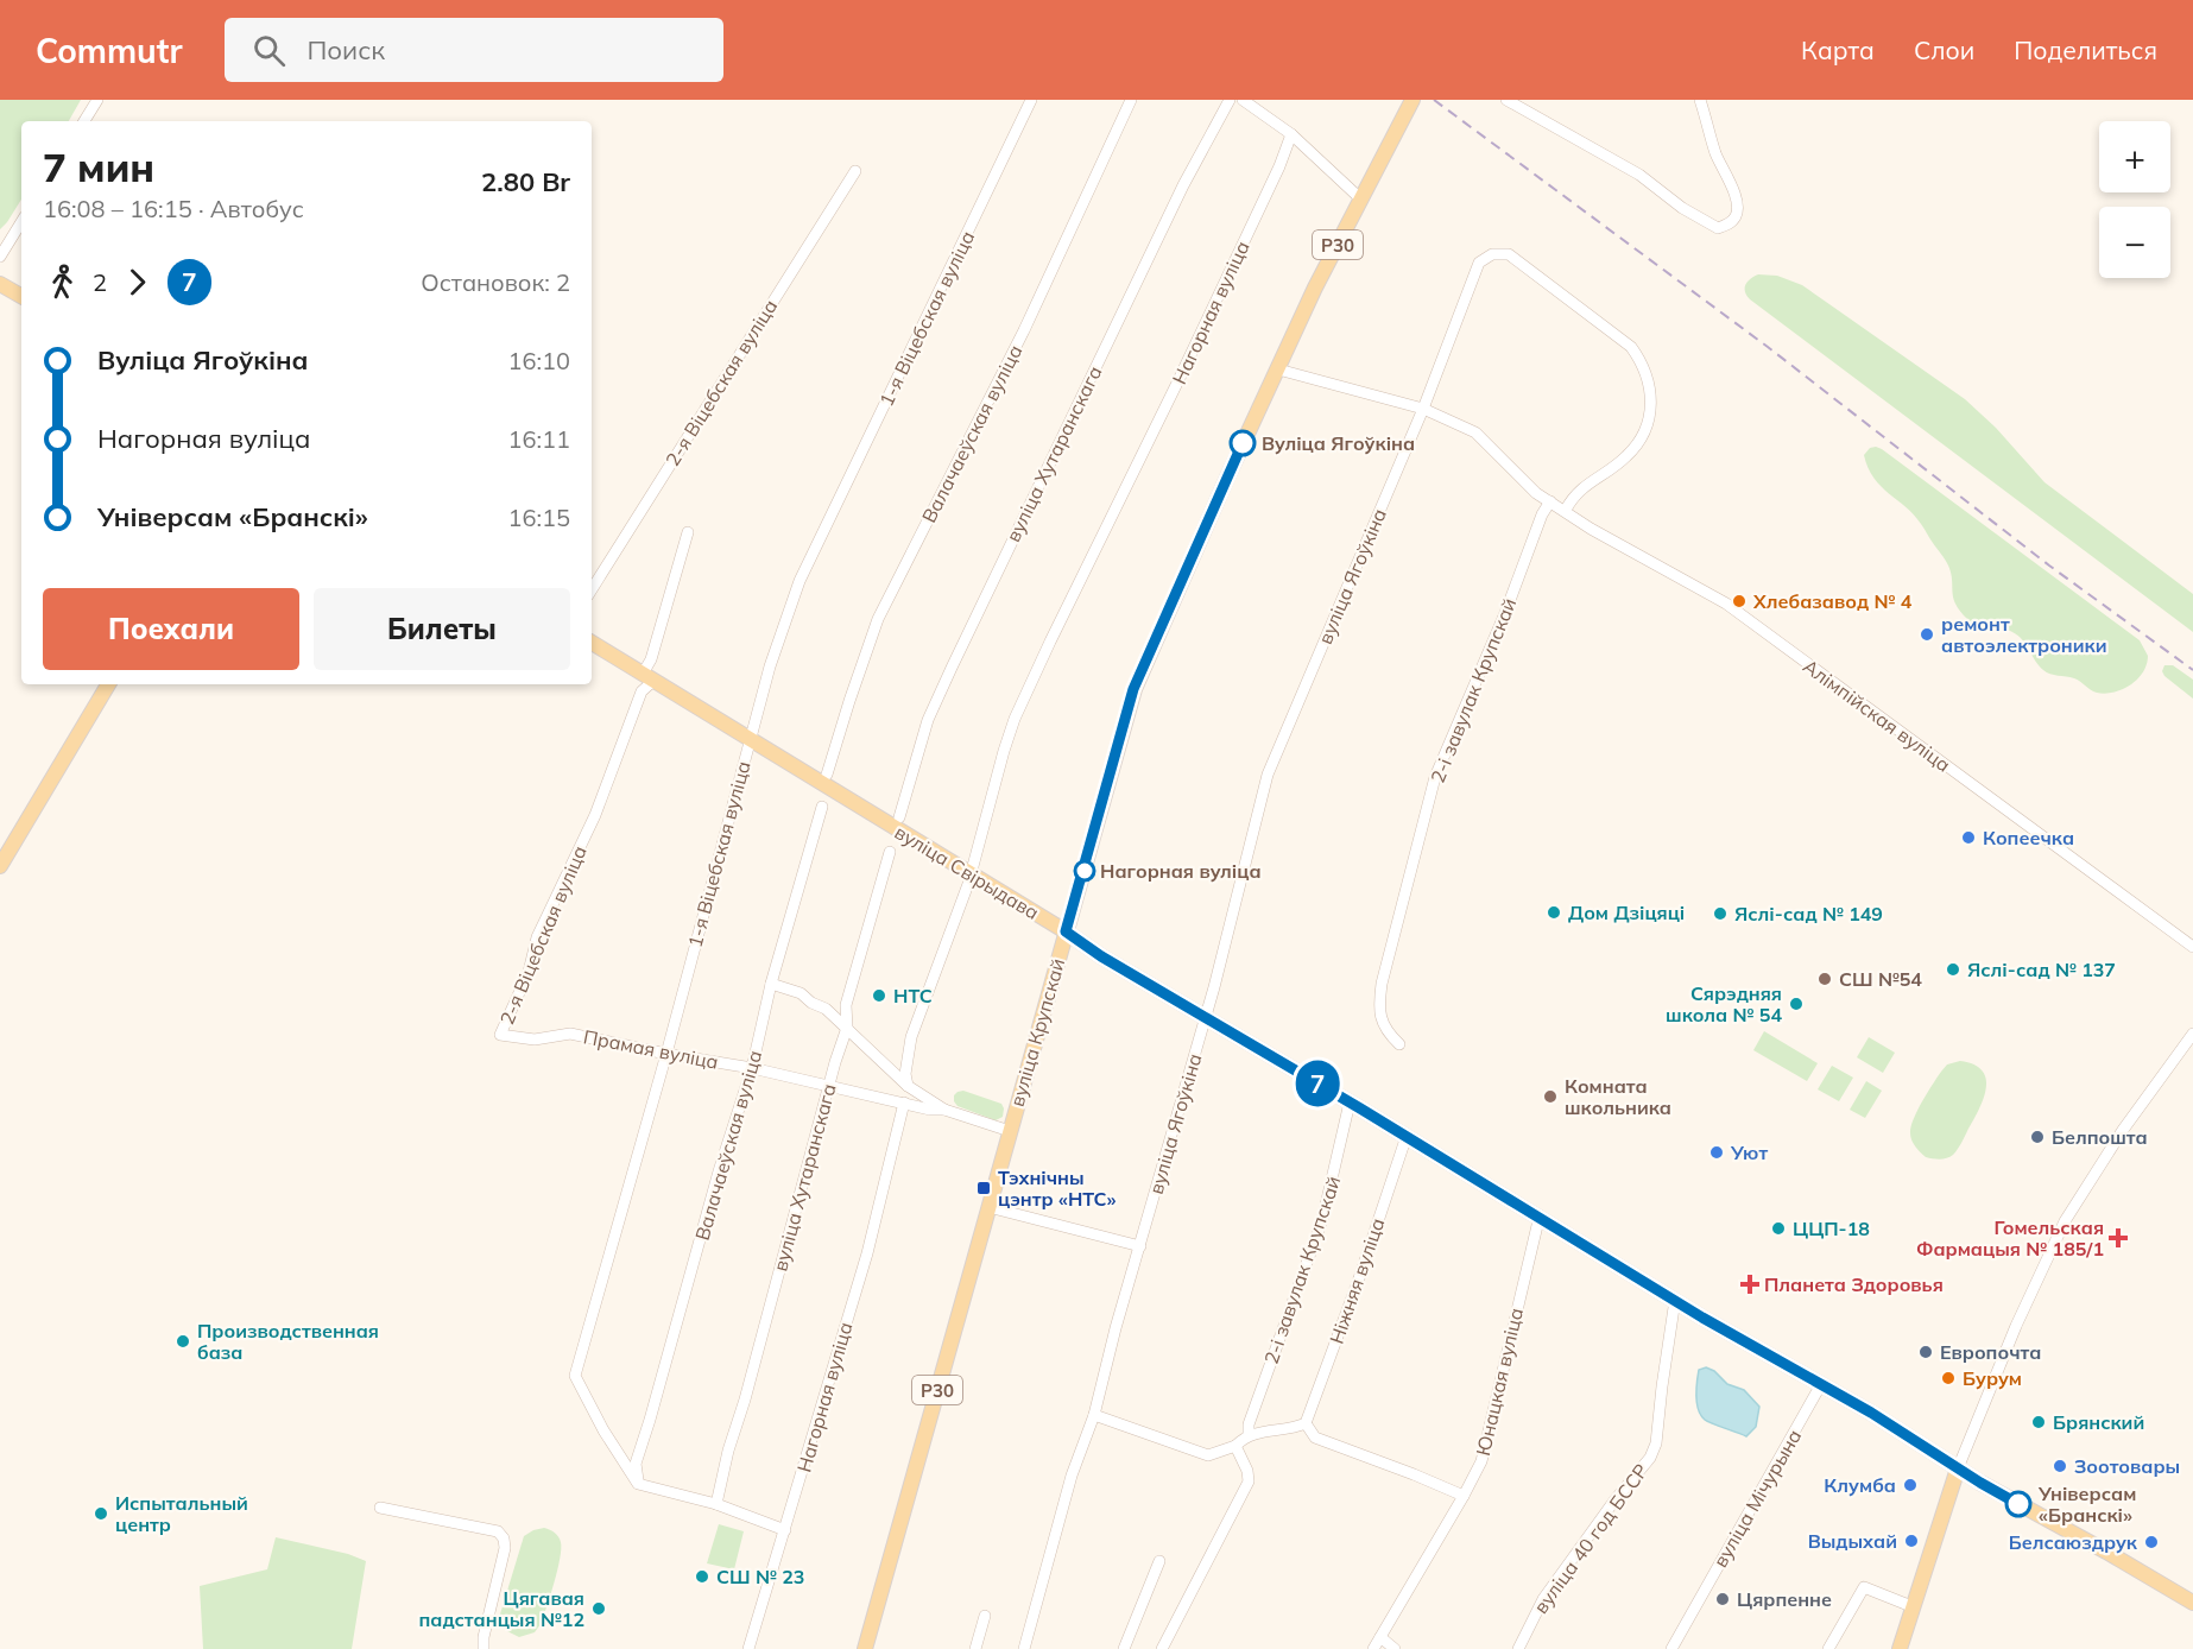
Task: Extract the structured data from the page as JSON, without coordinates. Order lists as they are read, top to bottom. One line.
{"streets":{"main road":["Р30","вуліца Свірыдава","вуліца Крупскай"],"street":["Нагорная вуліца","1-я Віцебская вуліца","2-я Віцебская вуліца","Валачаеўская вуліца","вуліца Хутаранскага","вуліца Ягоўкіна","2-і завулак Крупскай","Алімпійская вуліца","Прамая вуліца","Ніжняя вуліца","Юнацкая вуліца","вуліца Мічурына","вуліца 40 год БССР"]},"crossings":[["Нагорная вуліца","вуліца Свірыдава"],["Нагорная вуліца","Прамая вуліца"],["1-я Віцебская вуліца","Валачаеўская вуліца"],["1-я Віцебская вуліца","вуліца Свірыдава"],["1-я Віцебская вуліца","Прамая вуліца"],["2-я Віцебская вуліца","вуліца Свірыдава"],["2-я Віцебская вуліца","Прамая вуліца"],["Валачаеўская вуліца","Прамая вуліца"],["вуліца Хутаранскага","Прамая вуліца"],["вуліца Ягоўкіна","Алімпійская вуліца"],["вуліца Ягоўкіна","вуліца Свірыдава"],["2-і завулак Крупскай","Алімпійская вуліца"],["2-і завулак Крупскай","вуліца Свірыдава"],["вуліца Свірыдава","вуліца Крупскай"],["вуліца Свірыдава","Ніжняя вуліца"],["вуліца Свірыдава","Юнацкая вуліца"],["вуліца Свірыдава","вуліца Мічурына"],["вуліца Свірыдава","вуліца 40 год БССР"],["вуліца Крупскай","Прамая вуліца"]],"places":{"other":["Вуліца Ягоўкіна","Хлебазавод № 4","ремонт автоэлектроники","Копеечка","Нагорная вуліца","Дом Дзіцяці","Яслі-сад № 149","Яслі-сад № 137","СШ №54","НТС","Сярэдняя школа № 54","Комната школьника","Белпошта","Уют","ЦЦП-18","Производственная база","Европочта","Бурум","Брянский","Зоотовары","Клумба","Універсам «Бранскі»","Испытальный центр","Выдыхай","Белсаюздрук","СШ № 23","Цярпенне","Цягавая падстанцыя №12"],"transit":["Тэхнічны цэнтр «НТС»"],"health":["Гомельская Фармацыя № 185/1","Планета Здоровья"]},"lines":["bus line 7"],"page":{"header":"Commutr","search":"Поиск","nav":["Карта","Слои","Поделиться"],"on_map":"7","map_buttons":["+","−"],"heading":["7 мин","16:08 – 16:15 · Автобус","2.80 Br"],"legs":["2","7","Остановок: 2"],"list":[{"name":"Вуліца Ягоўкіна","value":"16:10"},{"name":"Нагорная вуліца","value":"16:11"},{"name":"Універсам «Бранскі»","value":"16:15"}],"buttons":["Поехали","Билеты"]}}
